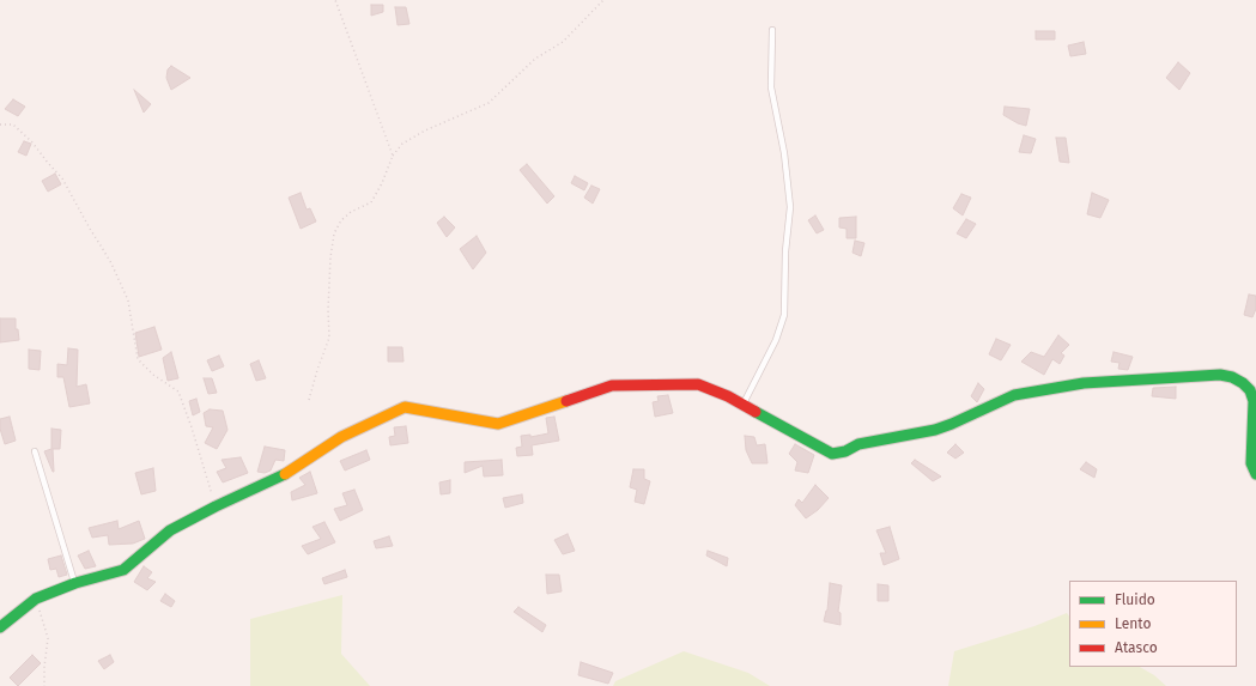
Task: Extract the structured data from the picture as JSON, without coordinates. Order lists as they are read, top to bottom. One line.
{"legend":["Fluido","Lento","Atasco"]}
